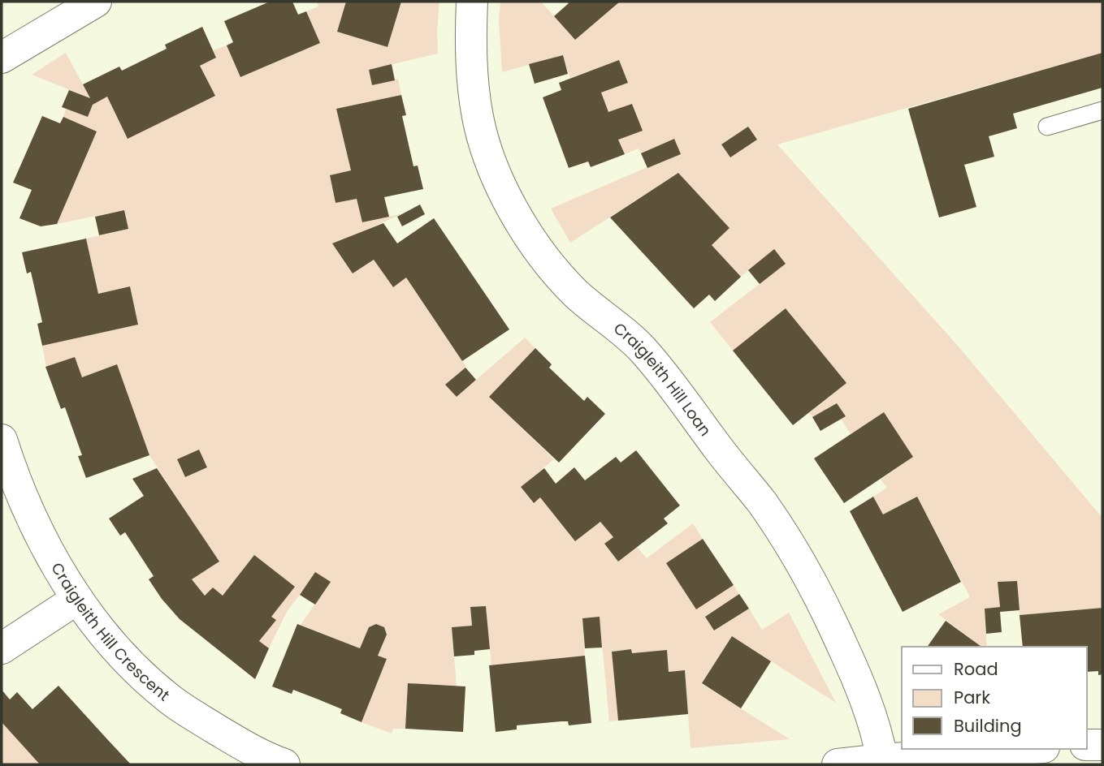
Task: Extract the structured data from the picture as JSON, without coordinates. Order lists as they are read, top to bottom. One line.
{"streets":{"street":["Craigleith Hill Loan","Craigleith Hill Crescent"]},"legend":["Road","Park","Building"]}
